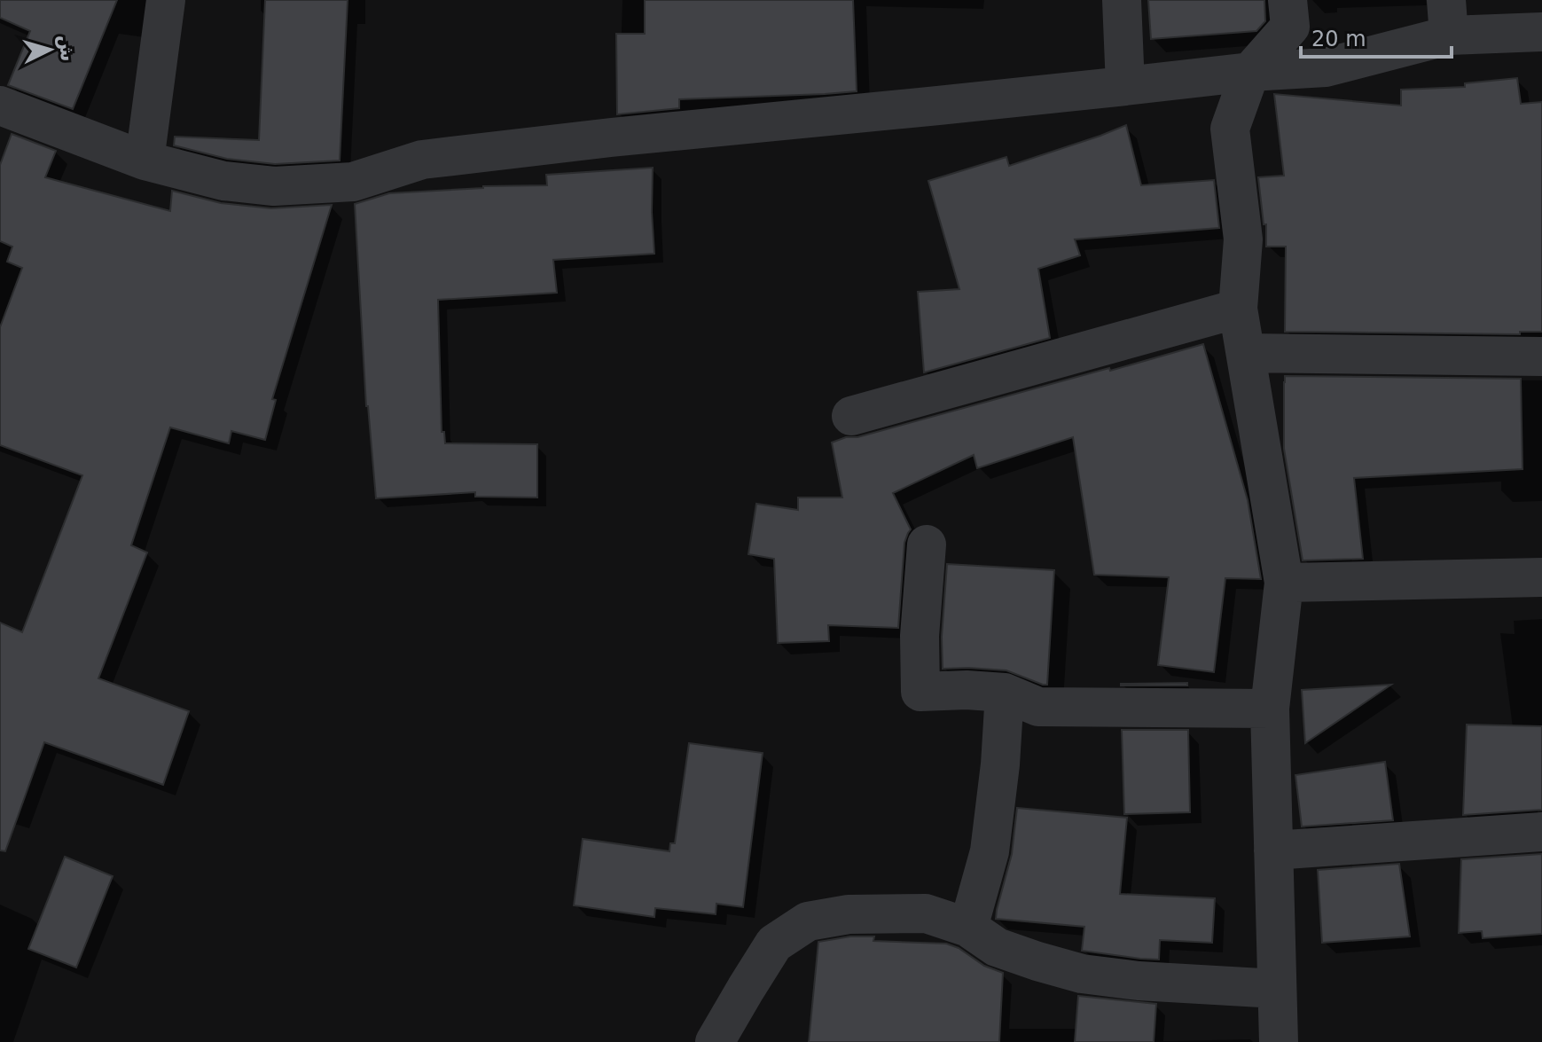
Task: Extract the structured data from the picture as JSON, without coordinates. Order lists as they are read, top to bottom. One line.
{"scale_bar":"20 m","north":"right"}
